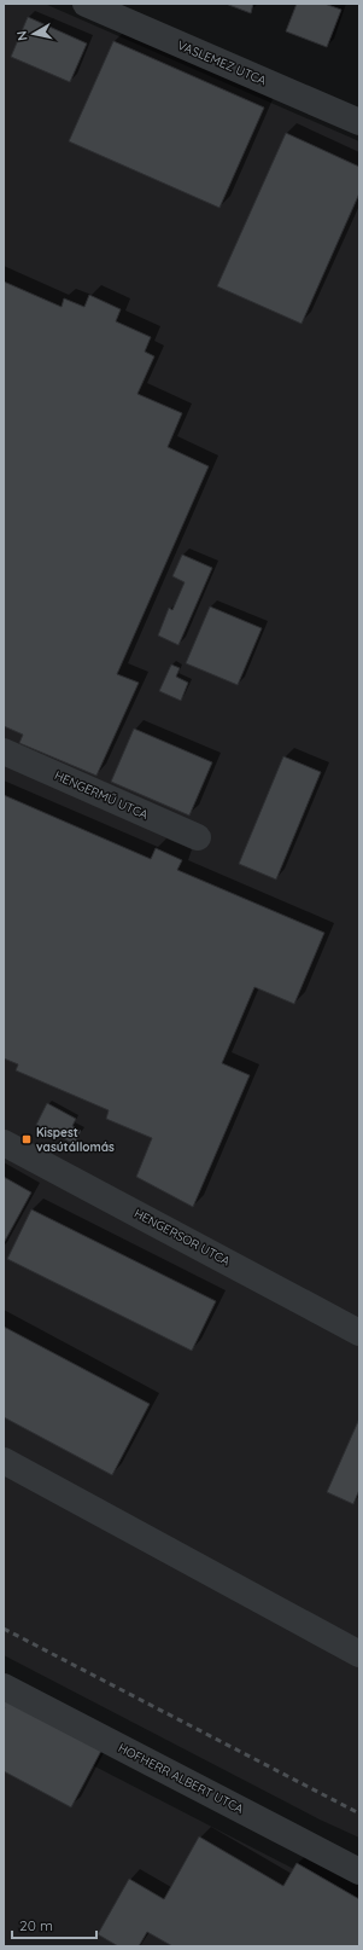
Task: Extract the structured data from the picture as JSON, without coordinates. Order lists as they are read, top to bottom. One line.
{"streets":{"street":["VASLEMEZ UTCA","HENGERMŰ UTCA","HENGERSOR UTCA","HOFHERR ALBERT UTCA"]},"places":{"transit":["Kispest vasútállomás"]},"scale_bar":"20 m","north":"left"}
